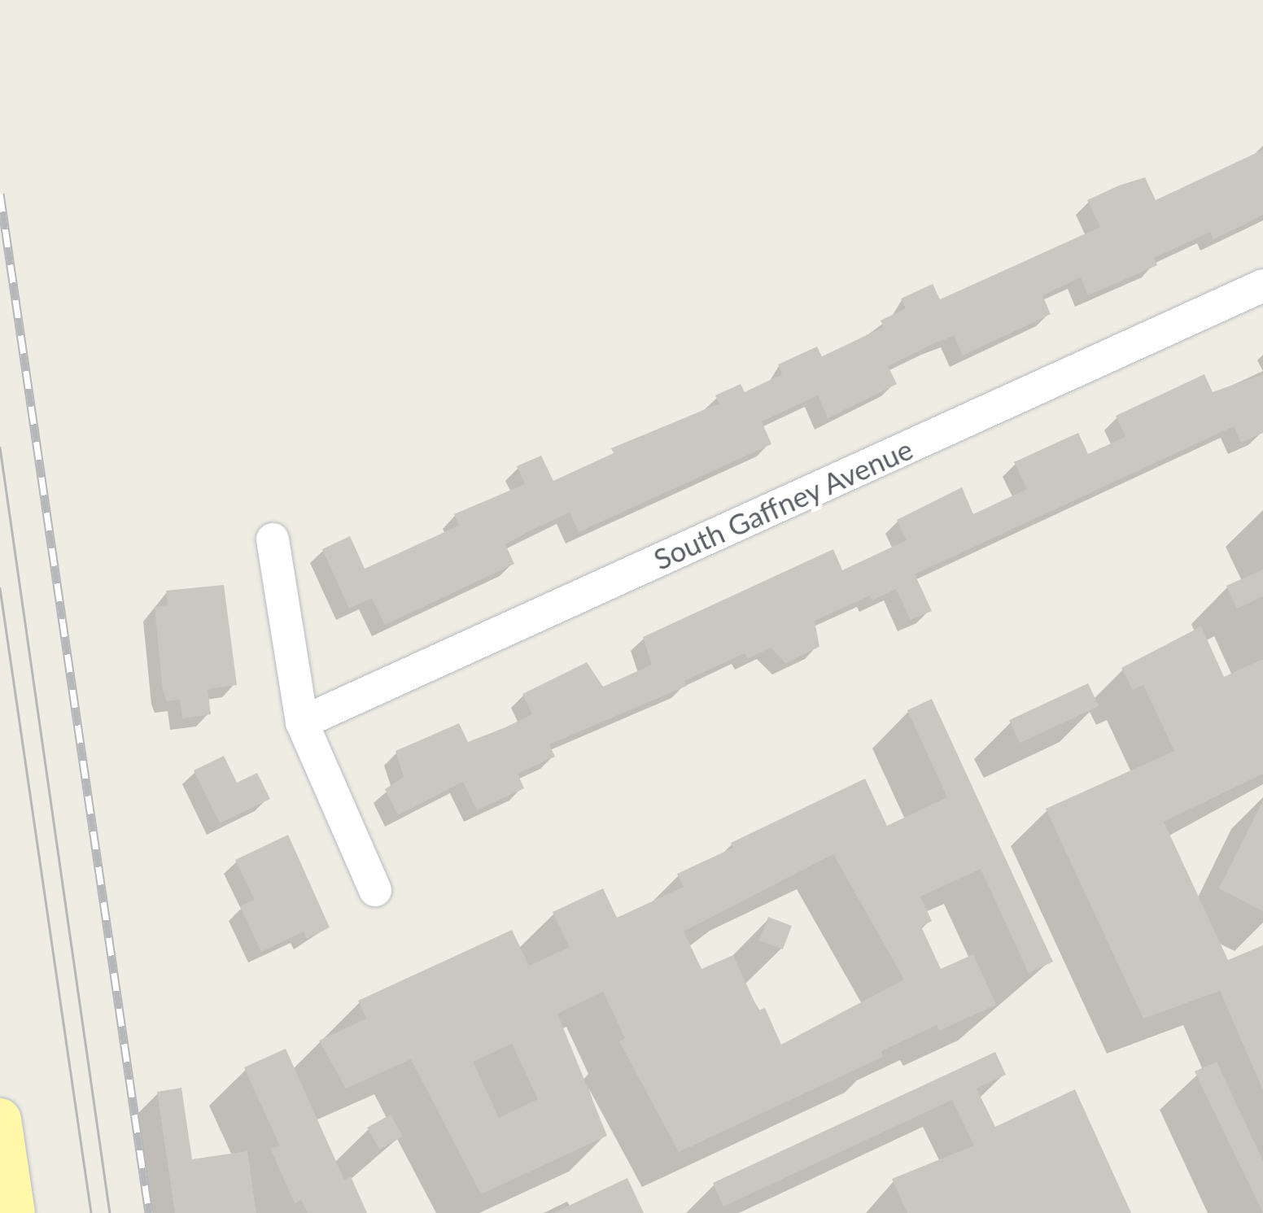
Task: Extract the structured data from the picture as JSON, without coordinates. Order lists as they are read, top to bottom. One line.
{"streets":{"street":["South Gaffney Avenue"]}}
